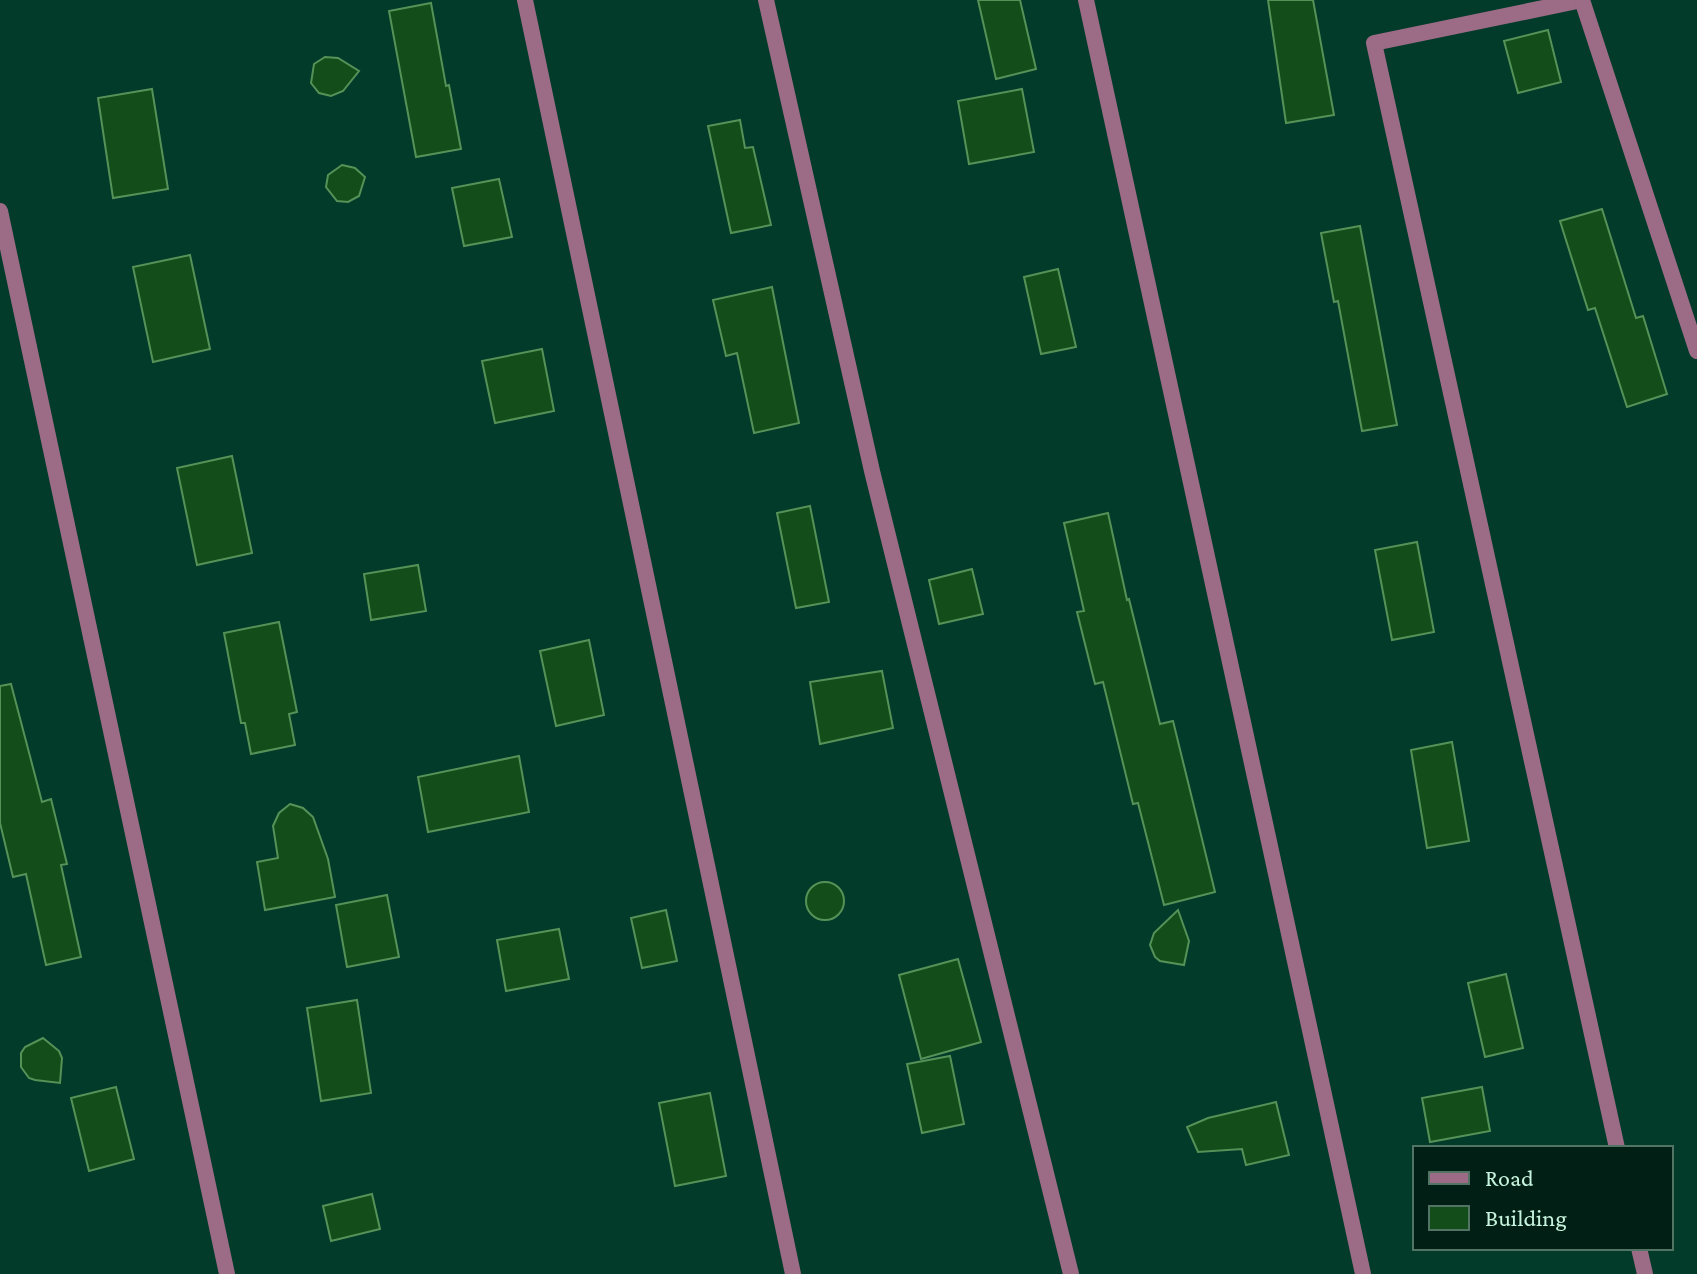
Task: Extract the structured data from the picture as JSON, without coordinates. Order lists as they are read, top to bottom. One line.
{"legend":["Road","Building"]}
